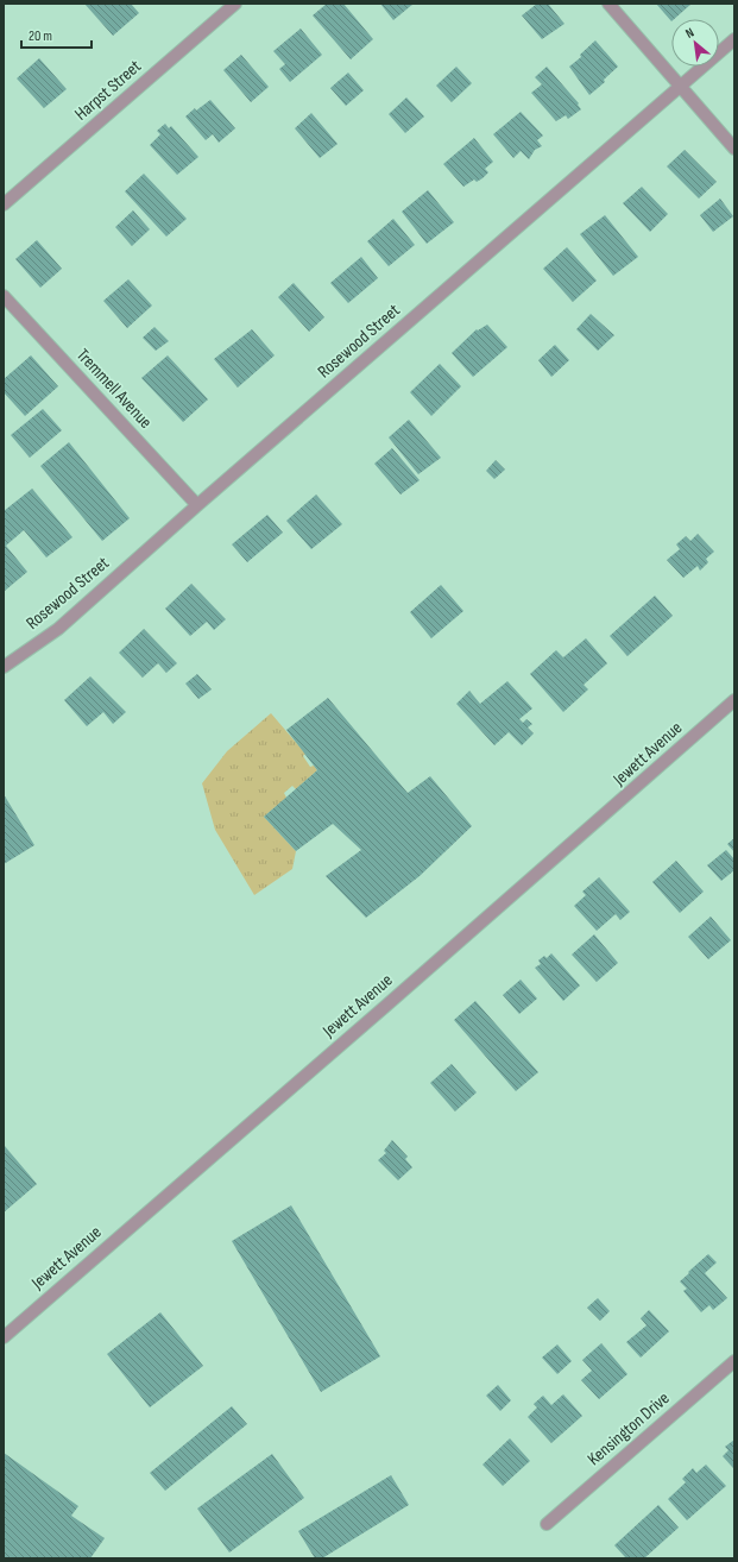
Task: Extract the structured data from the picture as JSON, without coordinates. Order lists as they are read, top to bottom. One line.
{"streets":{"street":["Harpst Street","Rosewood Street","Tremmell Avenue","Jewett Avenue","Kensington Drive"]},"crossings":[["Rosewood Street","Tremmell Avenue"]],"scale_bar":"20 m","north":"top left"}
